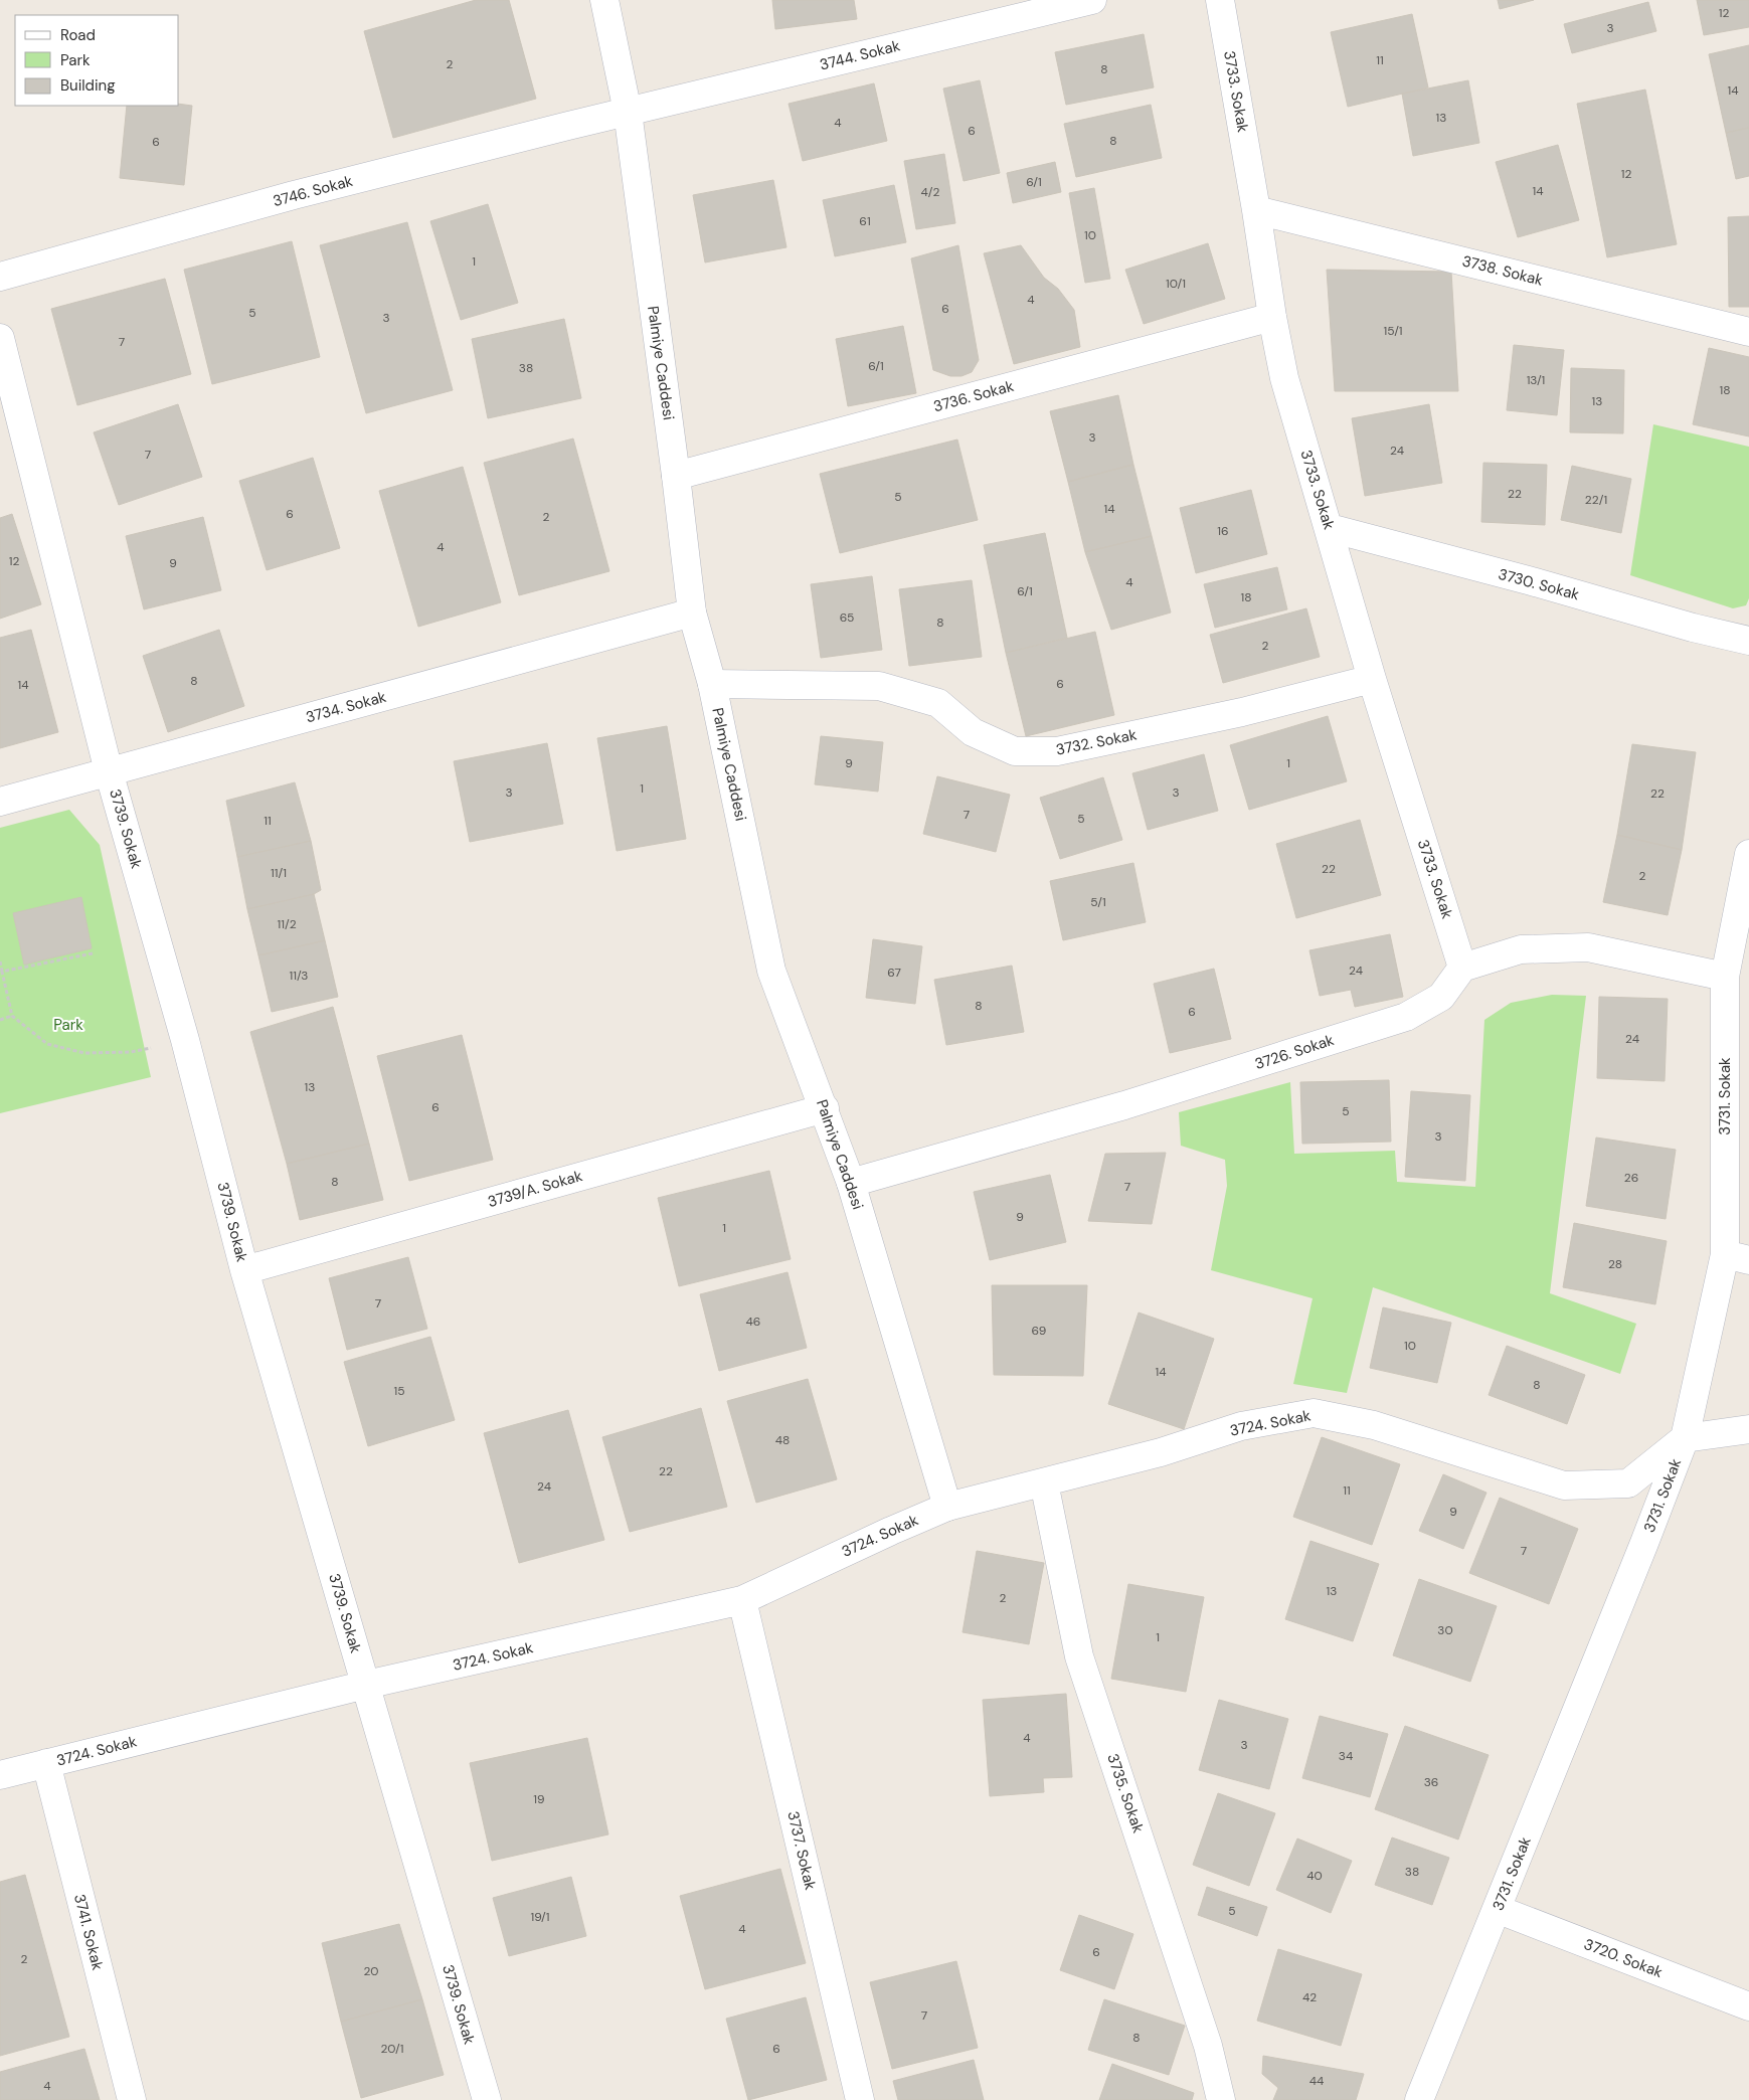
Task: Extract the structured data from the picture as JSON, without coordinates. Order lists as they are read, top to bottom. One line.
{"streets":{"street":["3744. Sokak","3733. Sokak","3746. Sokak","3738. Sokak","Palmiye Caddesi","3736. Sokak","3730. Sokak","3734. Sokak","3732. Sokak","3739. Sokak","3726. Sokak","3731. Sokak","3739/A. Sokak","3724. Sokak","3735. Sokak","3737. Sokak","3741. Sokak","3720. Sokak"]},"crossings":[["3744. Sokak","3746. Sokak"],["3744. Sokak","Palmiye Caddesi"],["3733. Sokak","3738. Sokak"],["3733. Sokak","3736. Sokak"],["3733. Sokak","3730. Sokak"],["3733. Sokak","3732. Sokak"],["3733. Sokak","3726. Sokak"],["3746. Sokak","Palmiye Caddesi"],["Palmiye Caddesi","3736. Sokak"],["Palmiye Caddesi","3734. Sokak"],["Palmiye Caddesi","3732. Sokak"],["Palmiye Caddesi","3726. Sokak"],["Palmiye Caddesi","3739/A. Sokak"],["Palmiye Caddesi","3724. Sokak"],["3734. Sokak","3739. Sokak"],["3739. Sokak","3739/A. Sokak"],["3739. Sokak","3724. Sokak"],["3731. Sokak","3724. Sokak"],["3731. Sokak","3720. Sokak"],["3724. Sokak","3735. Sokak"],["3724. Sokak","3737. Sokak"],["3724. Sokak","3741. Sokak"]],"parks":["Park"],"house_numbers":["12","3","11","2","8","14","13","4","6","8","6","12","6/1","14","4/2","61","10","1","10/1","4","6","5","3","15/1","7","6/1","38","13/1","18","13","3","24","7","22","5","22/1","14","6","2","16","4","12","9","4","6/1","18","65","8","2","8","6","14","9","1","1","3","3","22","7","5","11","22","11/1","2","5/1","11/2","24","67","11/3","8","6","24","13","6","5","3","26","8","7","9","1","28","7","46","69","10","14","8","15","48","22","24","11","9","7","13","2","30","1","4","3","34","36","19","38","40","5","19/1","4","6","2","20","42","7","8","20/1","6","44","4"],"legend":["Road","Park","Building"]}
